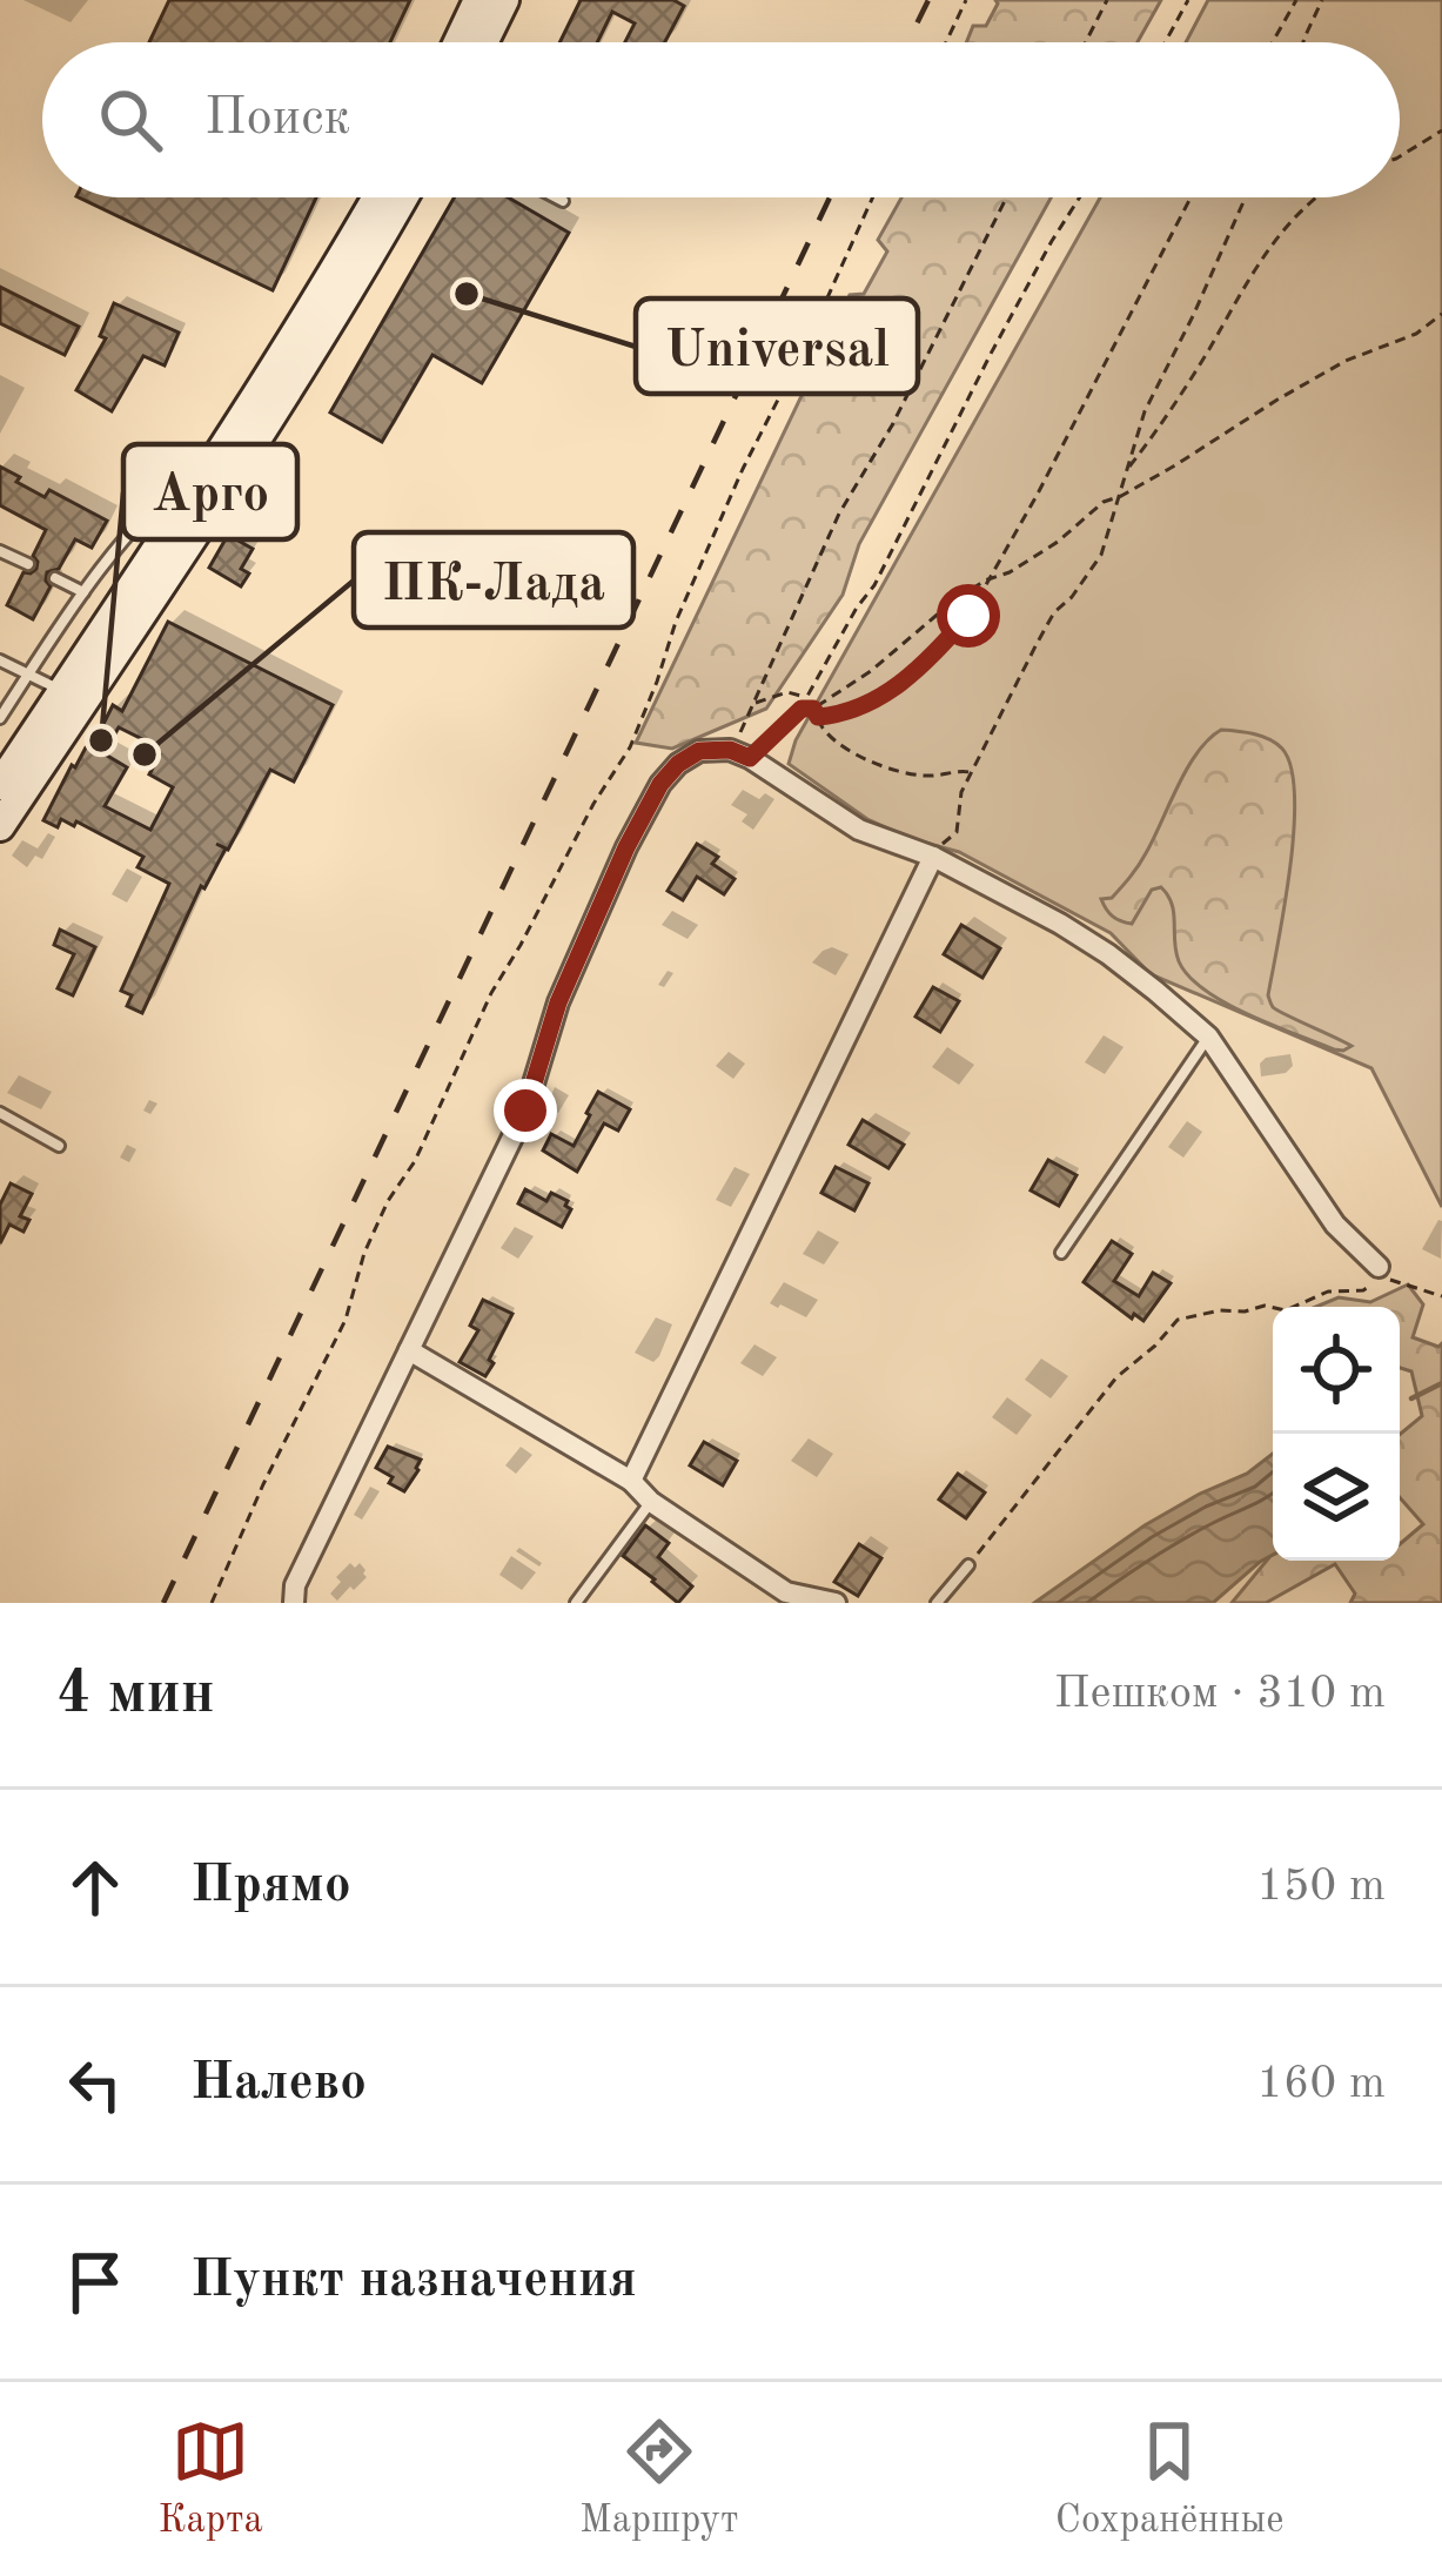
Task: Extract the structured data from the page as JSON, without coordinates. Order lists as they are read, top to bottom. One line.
{"places":["Universal","Арго","ПК-Лада"],"page":{"search":"Поиск","heading":["4 мин","Пешком · 310 m"],"list":[["Прямо","150 m"],["Налево","160 m"],"Пункт назначения"],"nav":["Карта","Маршрут","Сохранённые"]}}
